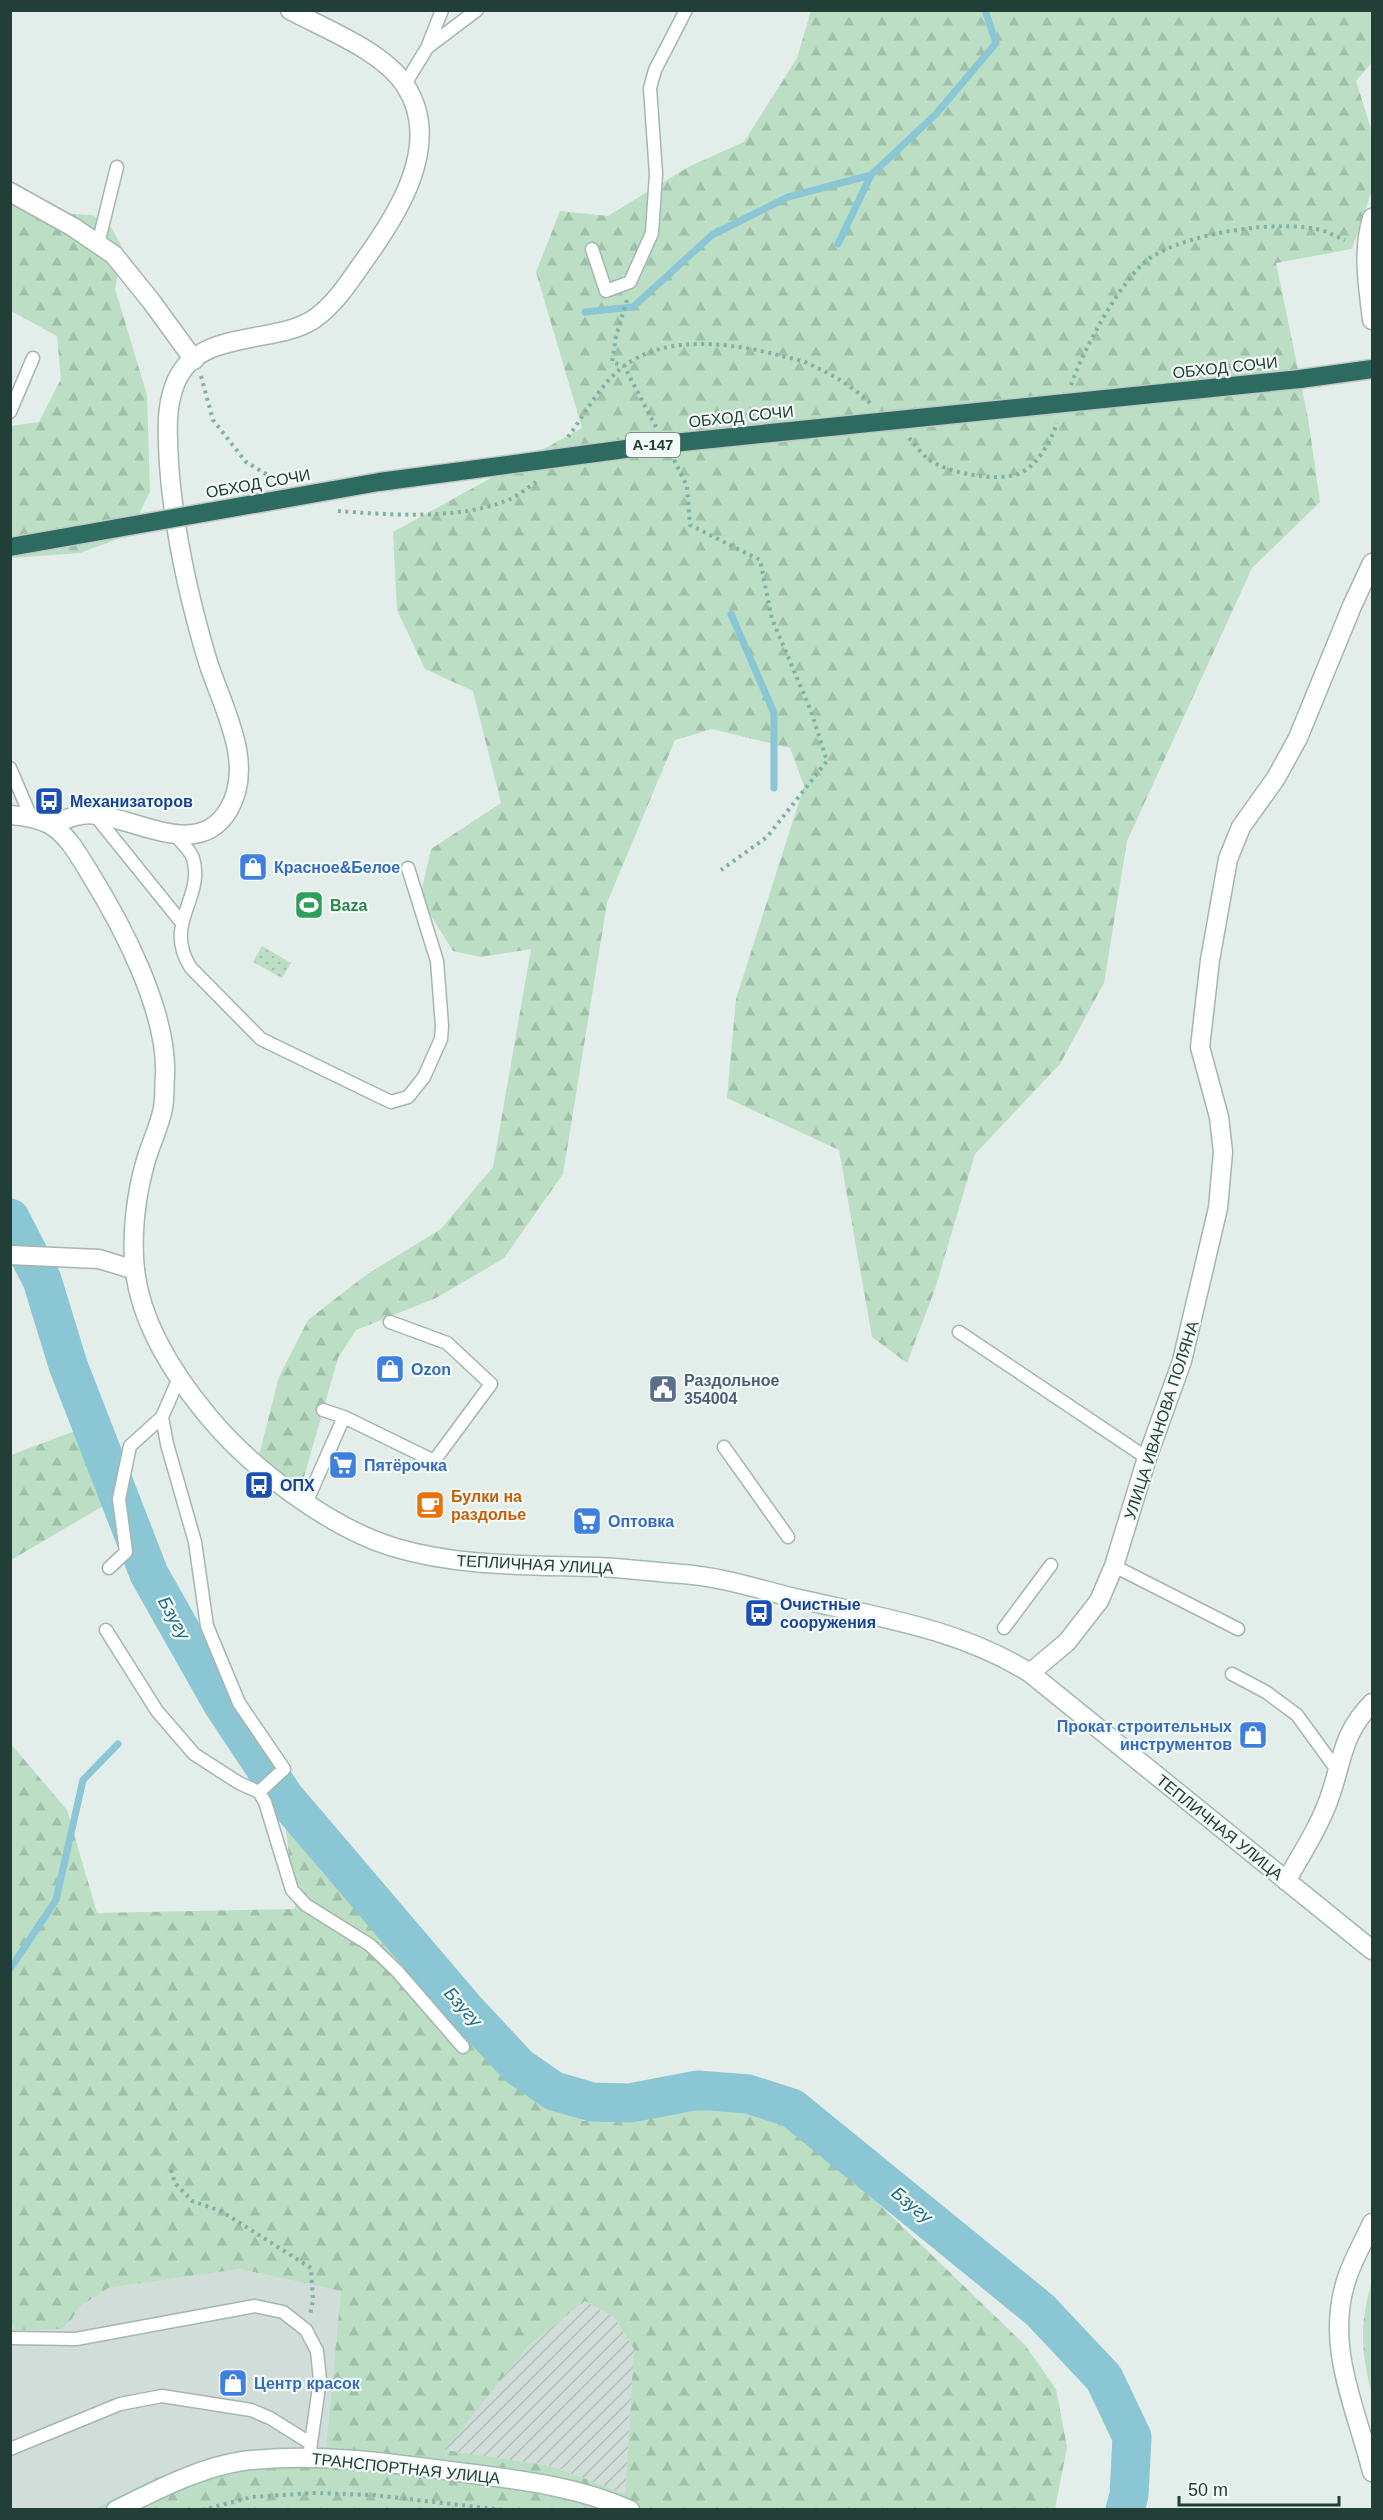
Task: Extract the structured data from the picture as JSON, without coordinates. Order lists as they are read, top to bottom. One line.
{"streets":{"highway":["ОБХОД СОЧИ","А-147"],"street":["УЛИЦА ИВАНОВА ПОЛЯНА","ТЕПЛИЧНАЯ УЛИЦА","ТРАНСПОРТНАЯ УЛИЦА"]},"crossings":[["УЛИЦА ИВАНОВА ПОЛЯНА","ТЕПЛИЧНАЯ УЛИЦА"]],"water":["Бзугу"],"places":{"bus stop":["Механизаторов","ОПХ","Очистные сооружения"],"shop":["Красное&Белое","Ozon","Прокат строительных инструментов","Центр красок"],"sports":["Baza"],"public building":["Раздольное 354004"],"supermarket":["Пятёрочка","Оптовка"],"cafe":["Булки на раздолье"]},"scale_bar":"50 m"}
